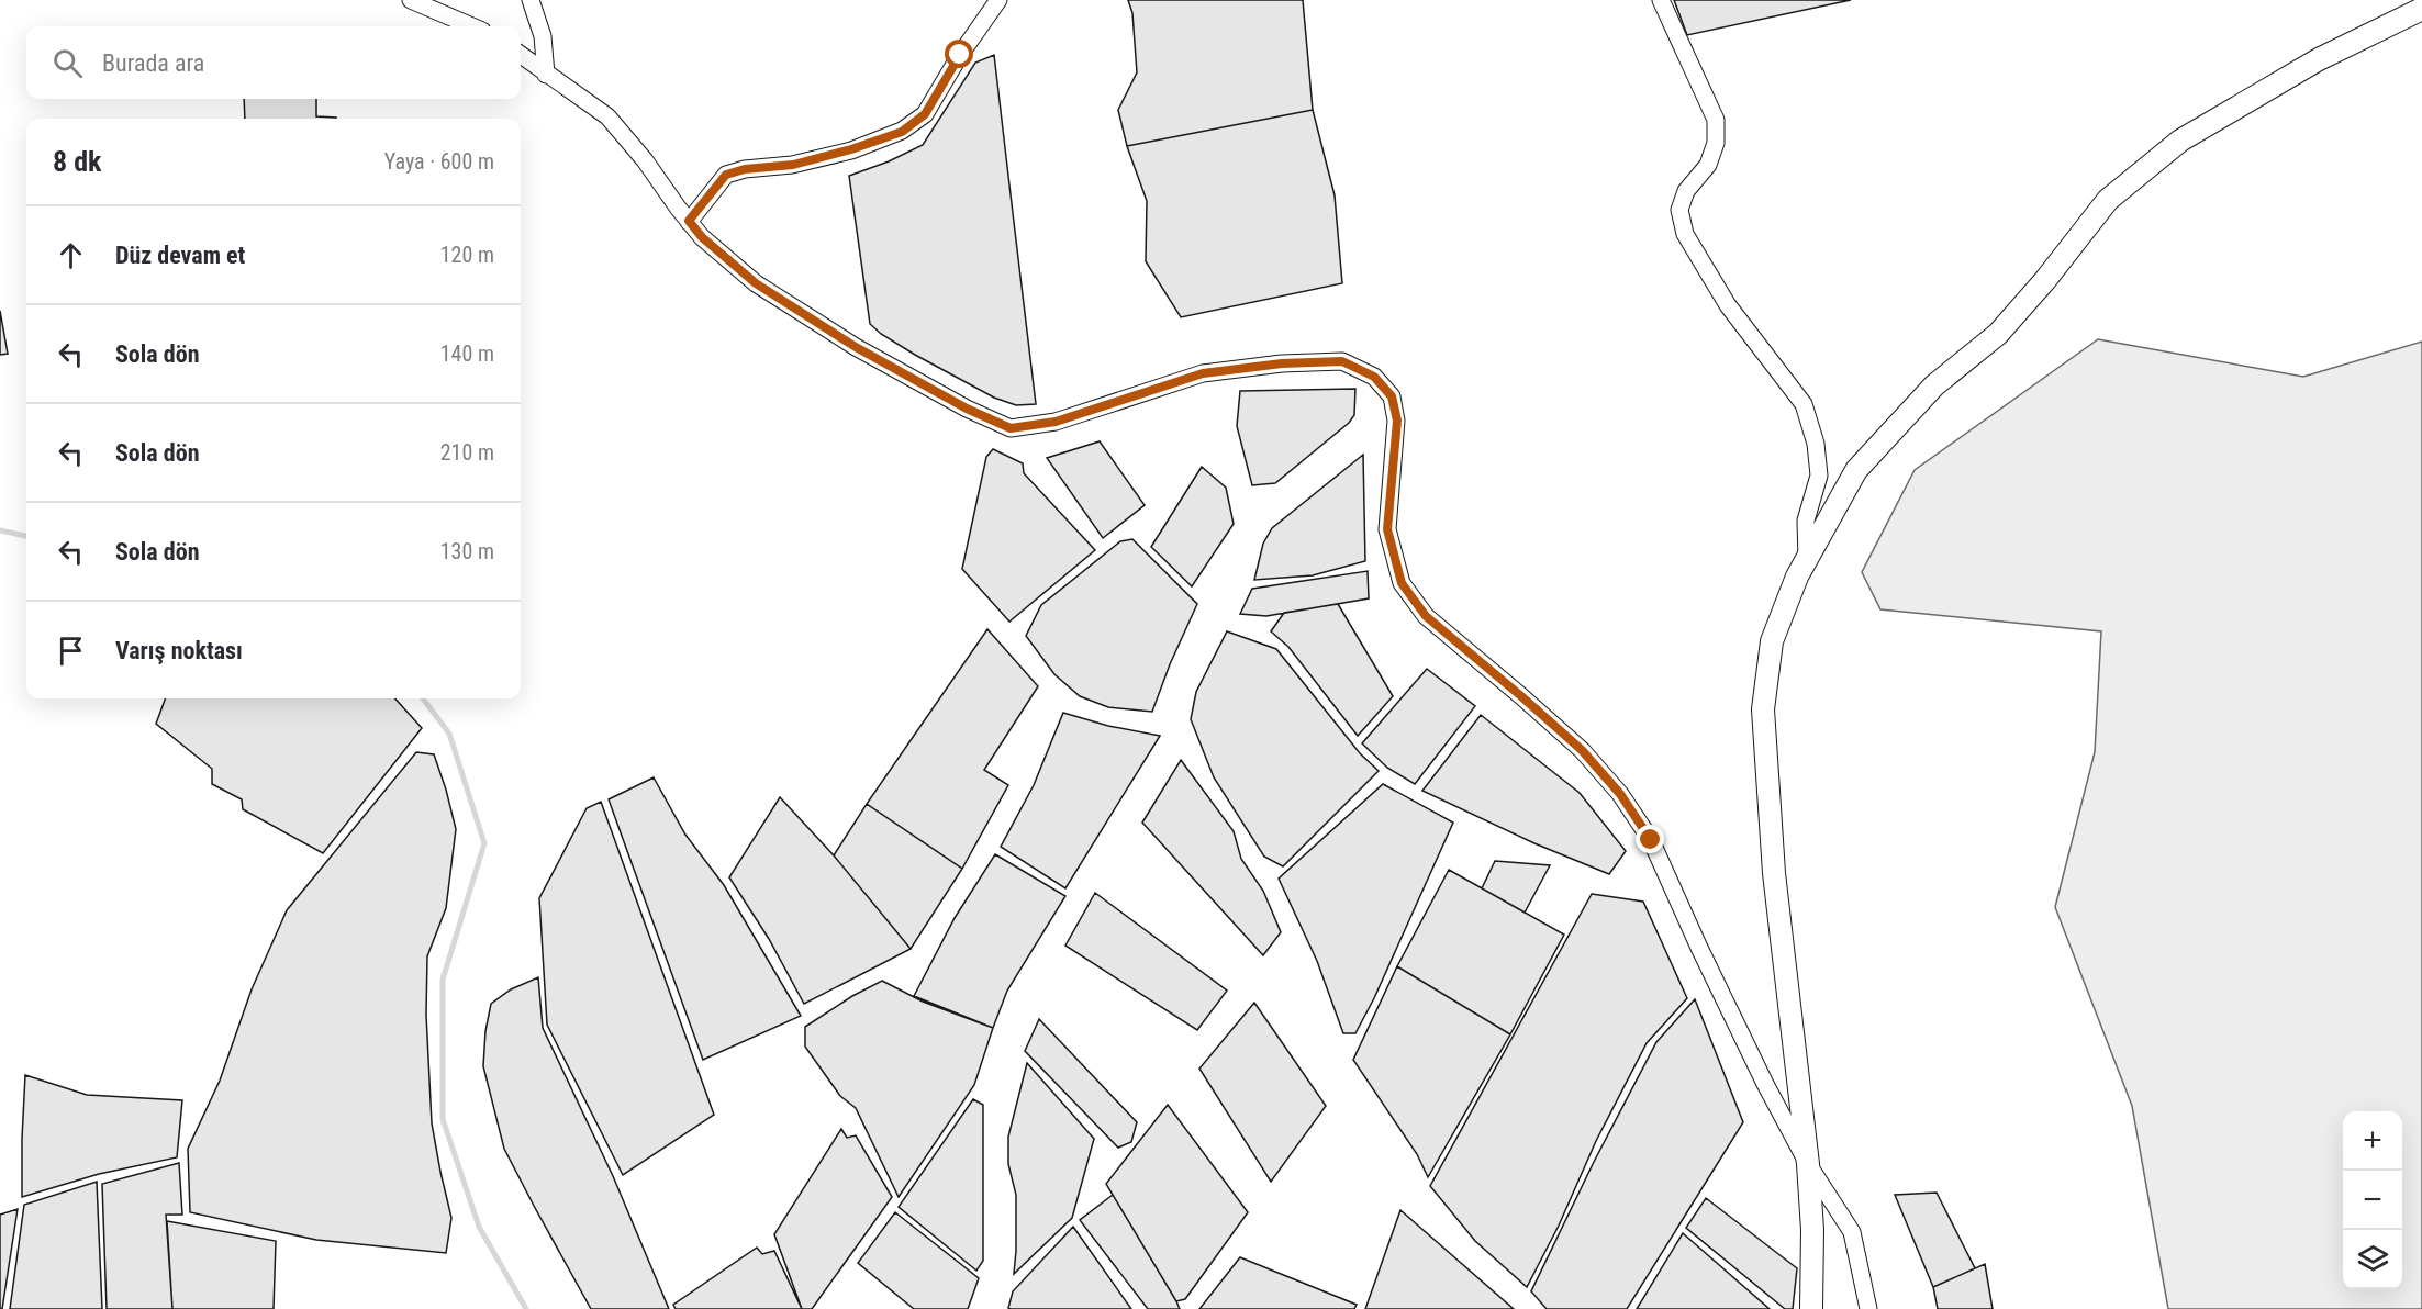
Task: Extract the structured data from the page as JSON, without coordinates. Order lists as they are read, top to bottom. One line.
{"page":{"search":"Burada ara","heading":["8 dk","Yaya · 600 m"],"list":[["Düz devam et","120 m"],["Sola dön","140 m"],["Sola dön","210 m"],["Sola dön","130 m"],"Varış noktası"],"map_buttons":["+","−"]}}
